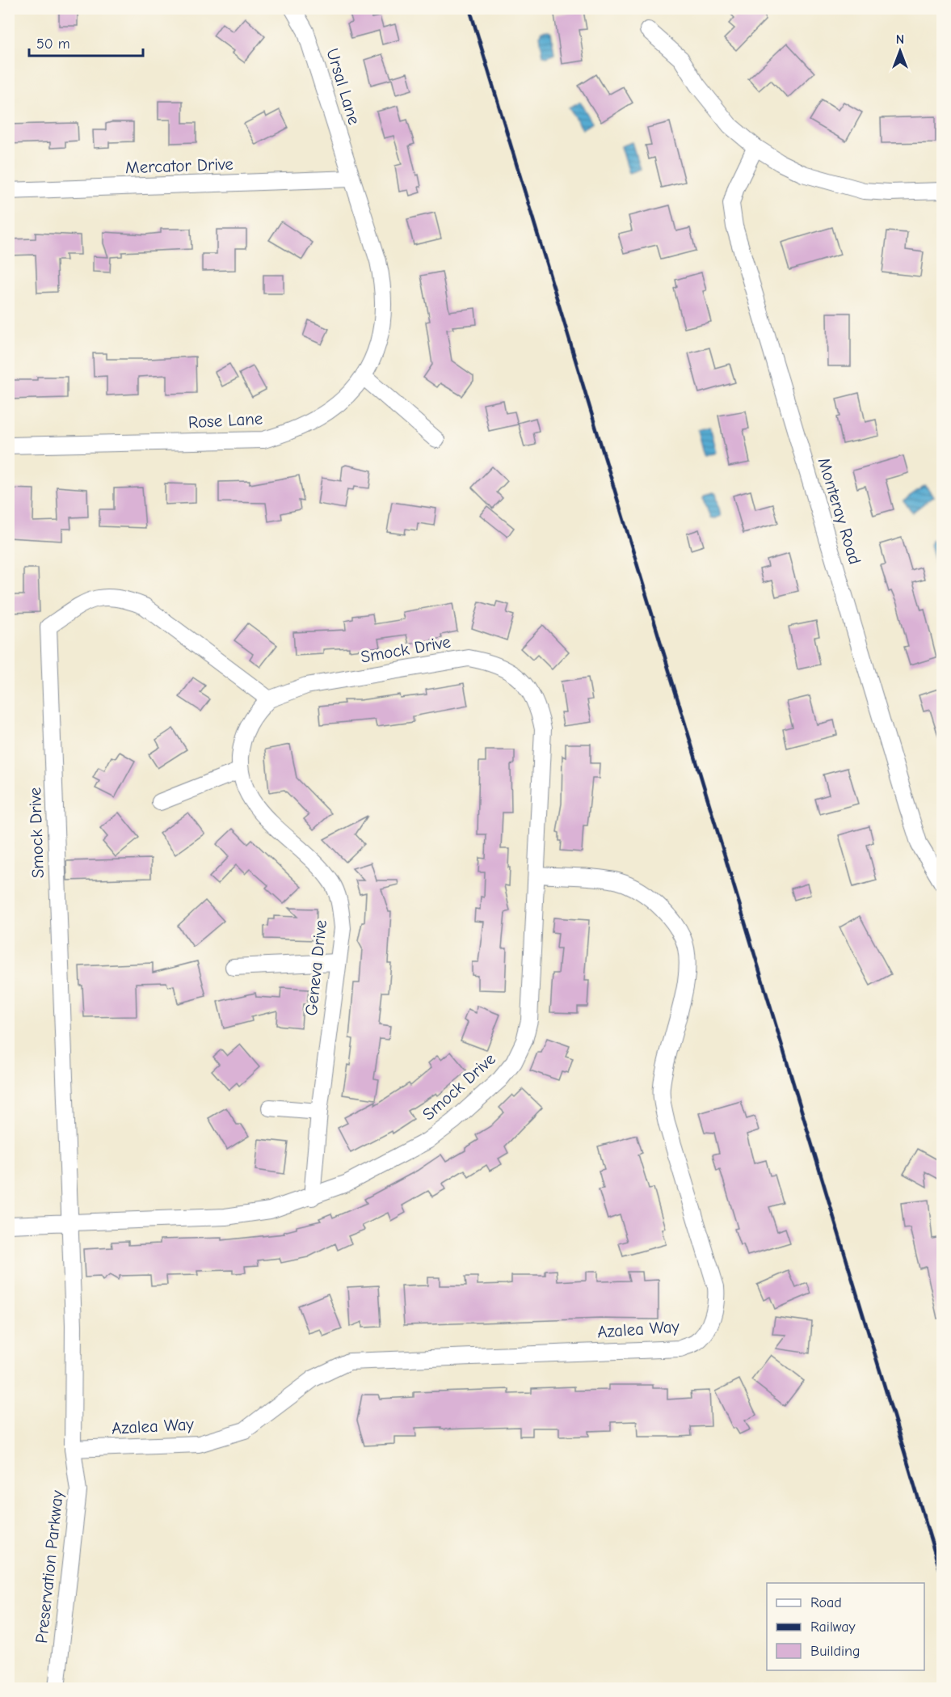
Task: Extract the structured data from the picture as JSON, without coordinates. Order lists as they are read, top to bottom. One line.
{"streets":{"street":["Ursal Lane","Mercator Drive","Rose Lane","Monteray Road","Smock Drive","Geneva Drive","Azalea Way","Preservation Parkway"]},"crossings":[["Ursal Lane","Mercator Drive"],["Ursal Lane","Rose Lane"],["Mercator Drive","Rose Lane"],["Smock Drive","Geneva Drive"],["Smock Drive","Azalea Way"],["Smock Drive","Preservation Parkway"],["Azalea Way","Preservation Parkway"]],"legend":["Road","Railway","Building"],"scale_bar":"50 m","north":"top"}
